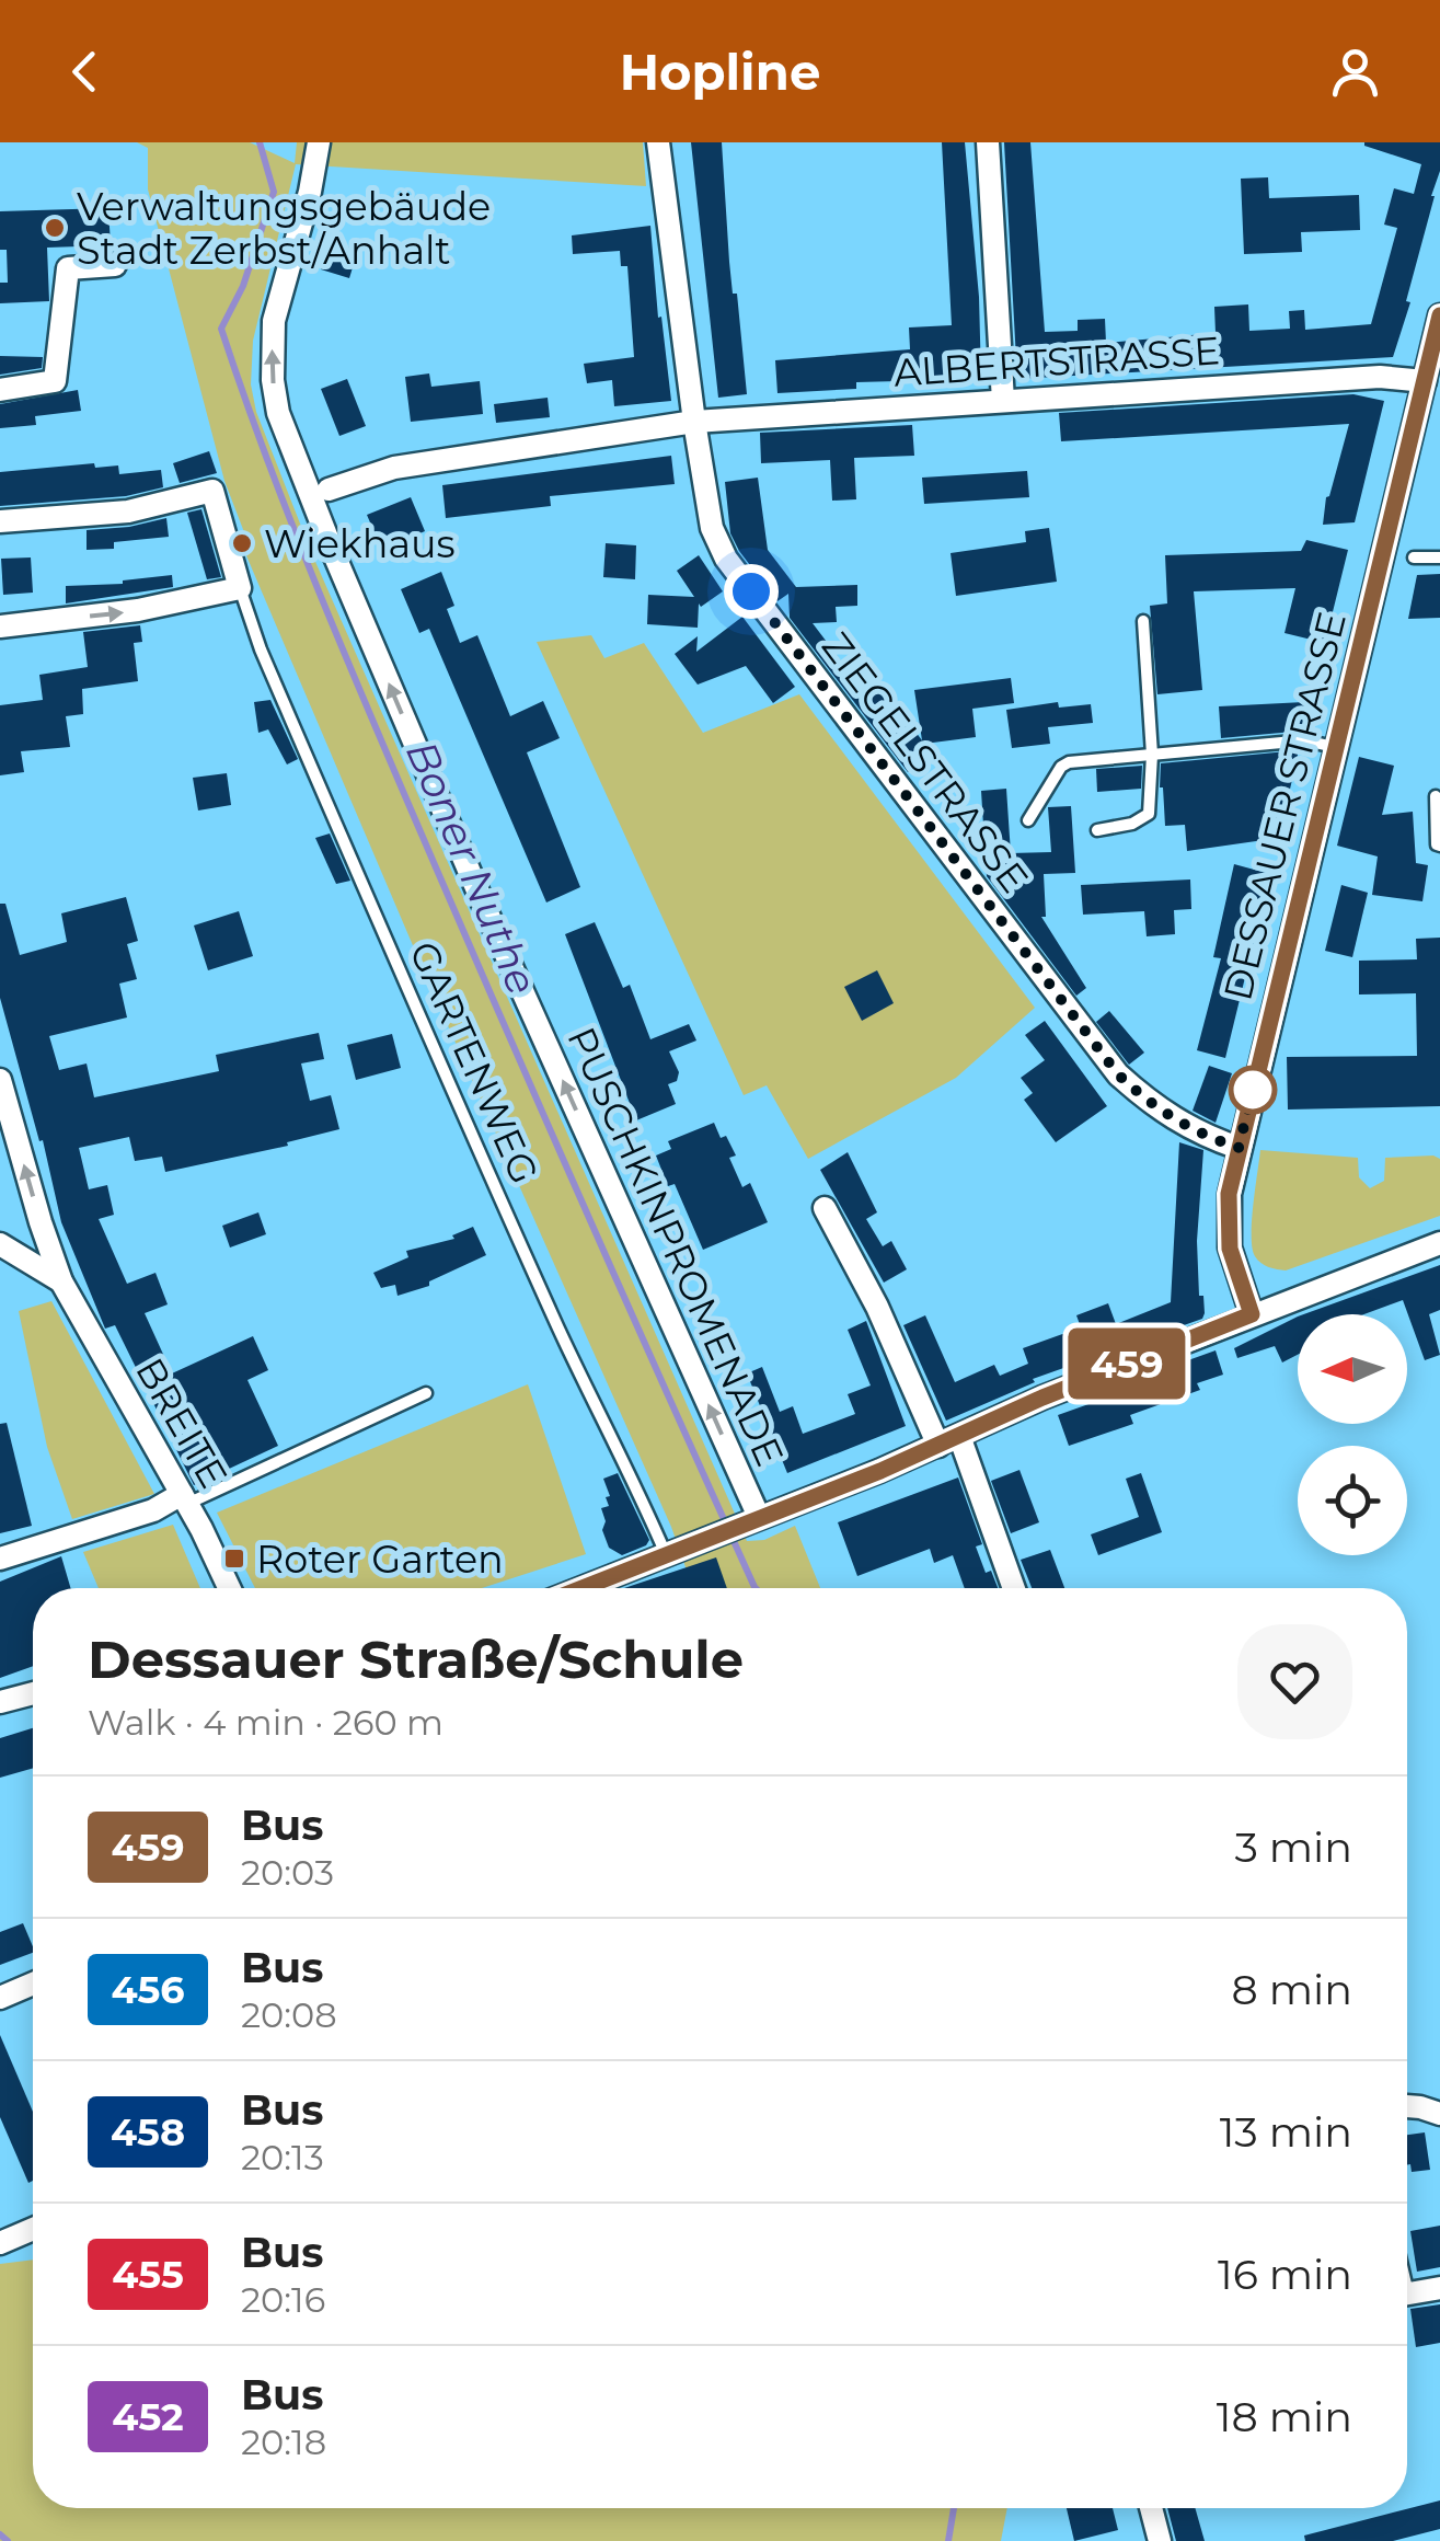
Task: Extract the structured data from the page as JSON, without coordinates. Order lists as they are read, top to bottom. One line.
{"streets":{"street":["ALBERTSTRASSE","ZIEGELSTRASSE","DESSAUER STRASSE","PUSCHKINPROMENADE","BREITE"],"lane":["GARTENWEG"]},"crossings":[["ALBERTSTRASSE","ZIEGELSTRASSE"],["ALBERTSTRASSE","DESSAUER STRASSE"],["ZIEGELSTRASSE","DESSAUER STRASSE"]],"one_way":["PUSCHKINPROMENADE"],"water":["Boner Nuthe"],"places":{"other":["Verwaltungsgebäude Stadt Zerbst/Anhalt","Wiekhaus"],"transit":["Roter Garten"]},"lines":["bus line 459"],"north":"left","page":{"header":"Hopline","on_map":"459","heading":["Dessauer Straße/Schule","Walk · 4 min · 260 m"],"list":[{"mark":"459","name":"Bus","note":"20:03","value":"3 min"},{"mark":"456","name":"Bus","note":"20:08","value":"8 min"},{"mark":"458","name":"Bus","note":"20:13","value":"13 min"},{"mark":"455","name":"Bus","note":"20:16","value":"16 min"},{"mark":"452","name":"Bus","note":"20:18","value":"18 min"}]}}
